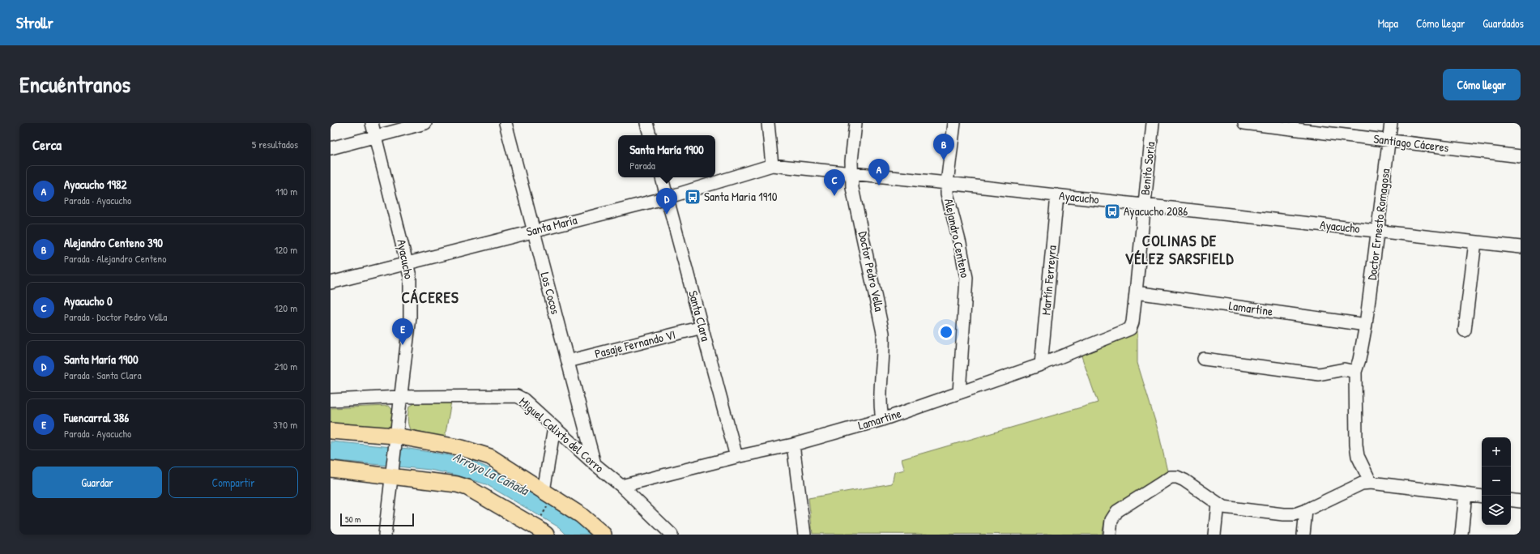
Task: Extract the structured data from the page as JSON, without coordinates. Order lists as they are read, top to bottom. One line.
{"streets":{"street":["Santiago Cáceres","Benito Soria","Ayacucho","Doctor Ernesto Romagosa","Santa María","Alejandro Centeno","Doctor Pedro Vella","Martín Ferreyra","Los Cocos","Lamartine","Santa Clara","Pasaje Fernando VI","Miguel Calixto del Corro"]},"crossings":[["Santiago Cáceres","Doctor Ernesto Romagosa"],["Benito Soria","Ayacucho"],["Benito Soria","Lamartine"],["Ayacucho","Doctor Ernesto Romagosa"],["Ayacucho","Santa María"],["Ayacucho","Alejandro Centeno"],["Ayacucho","Doctor Pedro Vella"],["Ayacucho","Martín Ferreyra"],["Ayacucho","Miguel Calixto del Corro"],["Doctor Ernesto Romagosa","Lamartine"],["Santa María","Los Cocos"],["Santa María","Santa Clara"],["Alejandro Centeno","Lamartine"],["Doctor Pedro Vella","Lamartine"],["Martín Ferreyra","Lamartine"],["Los Cocos","Pasaje Fernando VI"],["Los Cocos","Miguel Calixto del Corro"],["Lamartine","Santa Clara"],["Lamartine","Miguel Calixto del Corro"],["Santa Clara","Pasaje Fernando VI"]],"districts":["COLINAS DE VÉLEZ SARSFIELD","CÁCERES"],"water":["Arroyo La Cañada"],"places":{"bus stop":["Santa Maria 1910","Ayacucho 2086"]},"scale_bar":"50 m","page":{"header":"Strollr","nav":["Mapa","Cómo llegar","Guardados"],"title":"Encuéntranos","buttons":["Cómo llegar",["Guardar","Compartir"]],"heading":["Cerca","5 resultados"],"pins":["B","A","C","D","E"],"popup":["Santa María 1900","Parada"],"list":[{"mark":"A","name":"Ayacucho 1982","note":"Parada · Ayacucho","value":"110 m"},{"mark":"B","name":"Alejandro Centeno 390","note":"Parada · Alejandro Centeno","value":"120 m"},{"mark":"C","name":"Ayacucho 0","note":"Parada · Doctor Pedro Vella","value":"120 m"},{"mark":"D","name":"Santa María 1900","note":"Parada · Santa Clara","value":"210 m"},{"mark":"E","name":"Fuencarral 386","note":"Parada · Ayacucho","value":"370 m"}],"map_buttons":["+","−"],"scale":"50 m"}}
